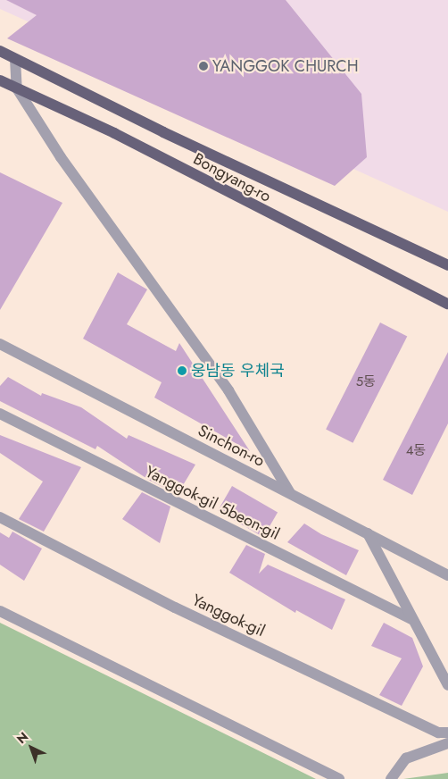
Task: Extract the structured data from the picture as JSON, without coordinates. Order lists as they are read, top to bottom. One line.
{"streets":{"main road":["Bongyang-ro"],"street":["Sinchon-ro","Yanggok-gil 5beon-gil","Yanggok-gil"]},"places":["YANGGOK CHURCH","웅남동 우체국"],"house_numbers":["5동","4동"],"north":"top left"}
